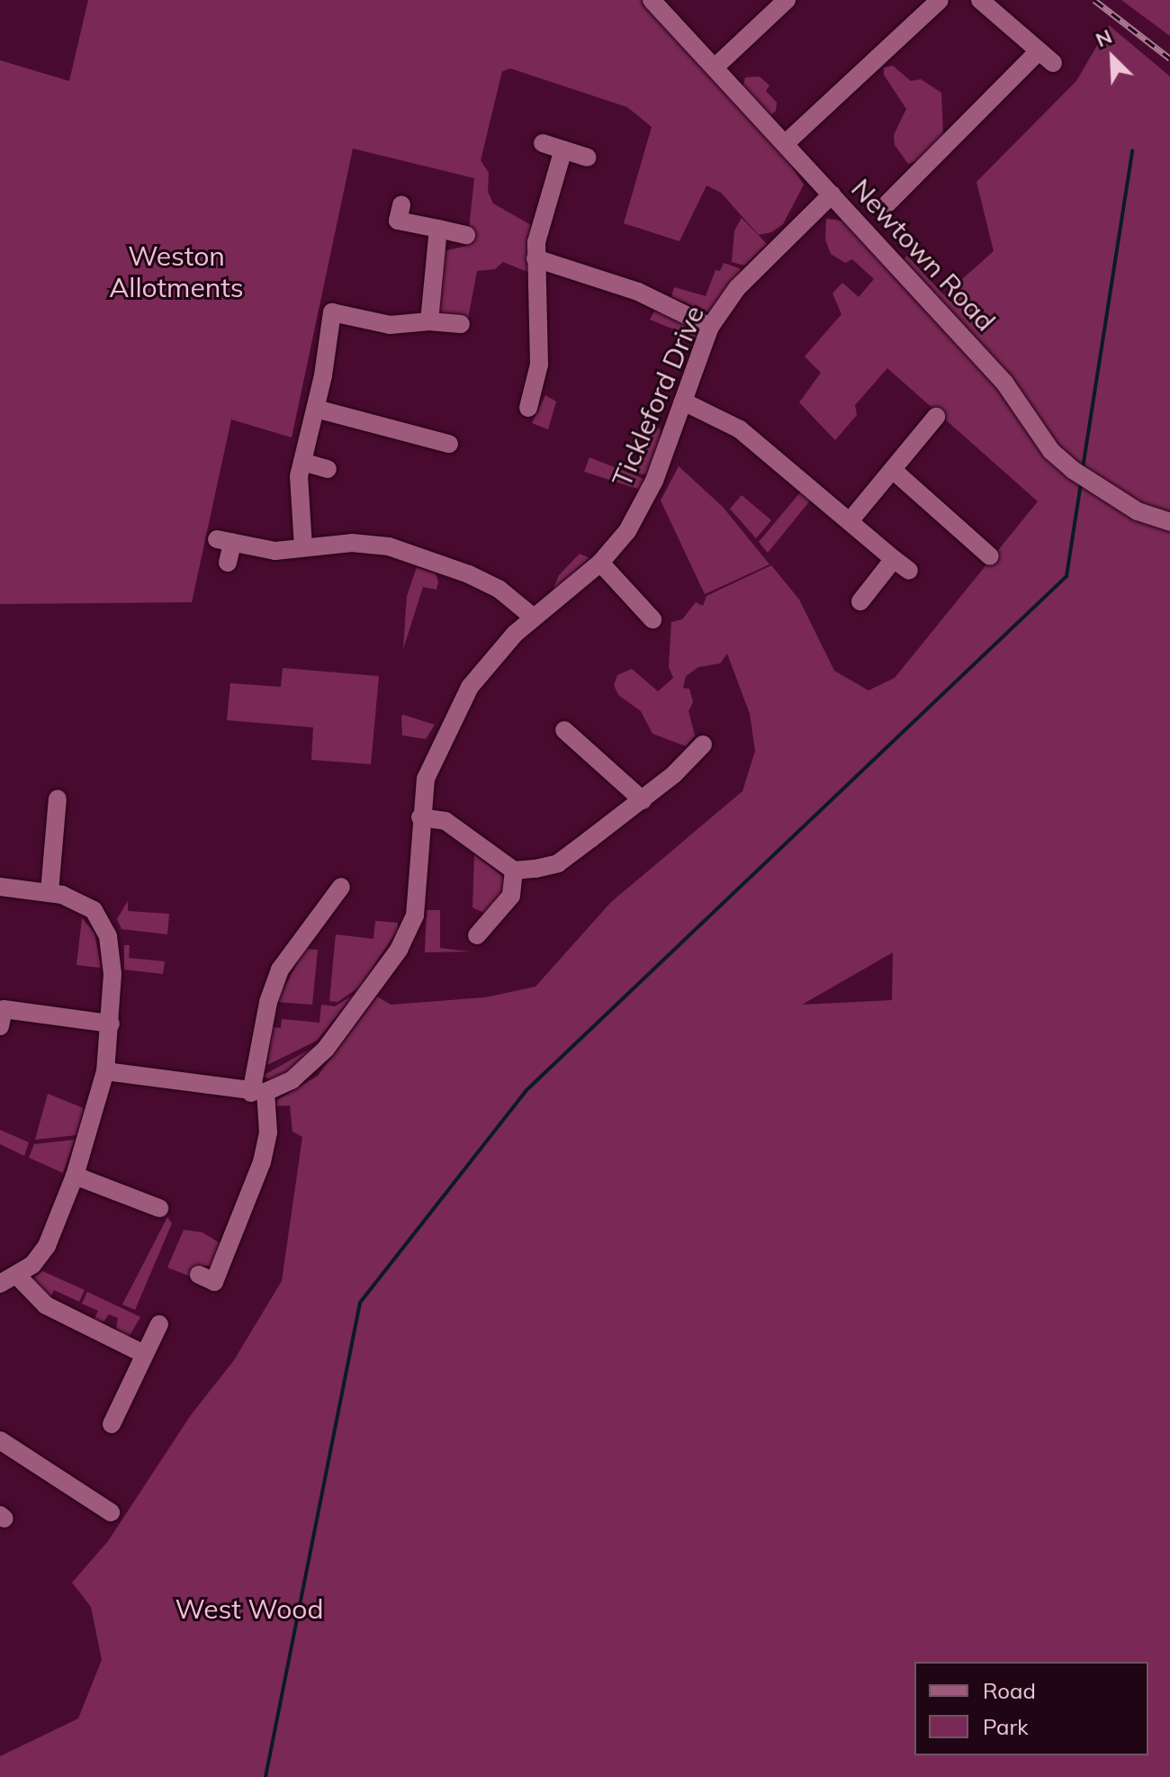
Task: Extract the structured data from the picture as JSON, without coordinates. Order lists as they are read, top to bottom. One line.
{"streets":{"street":["Newtown Road","Tickleford Drive"]},"crossings":[["Newtown Road","Tickleford Drive"]],"parks":["Weston Allotments","West Wood"],"legend":["Road","Park"],"north":"top left"}
